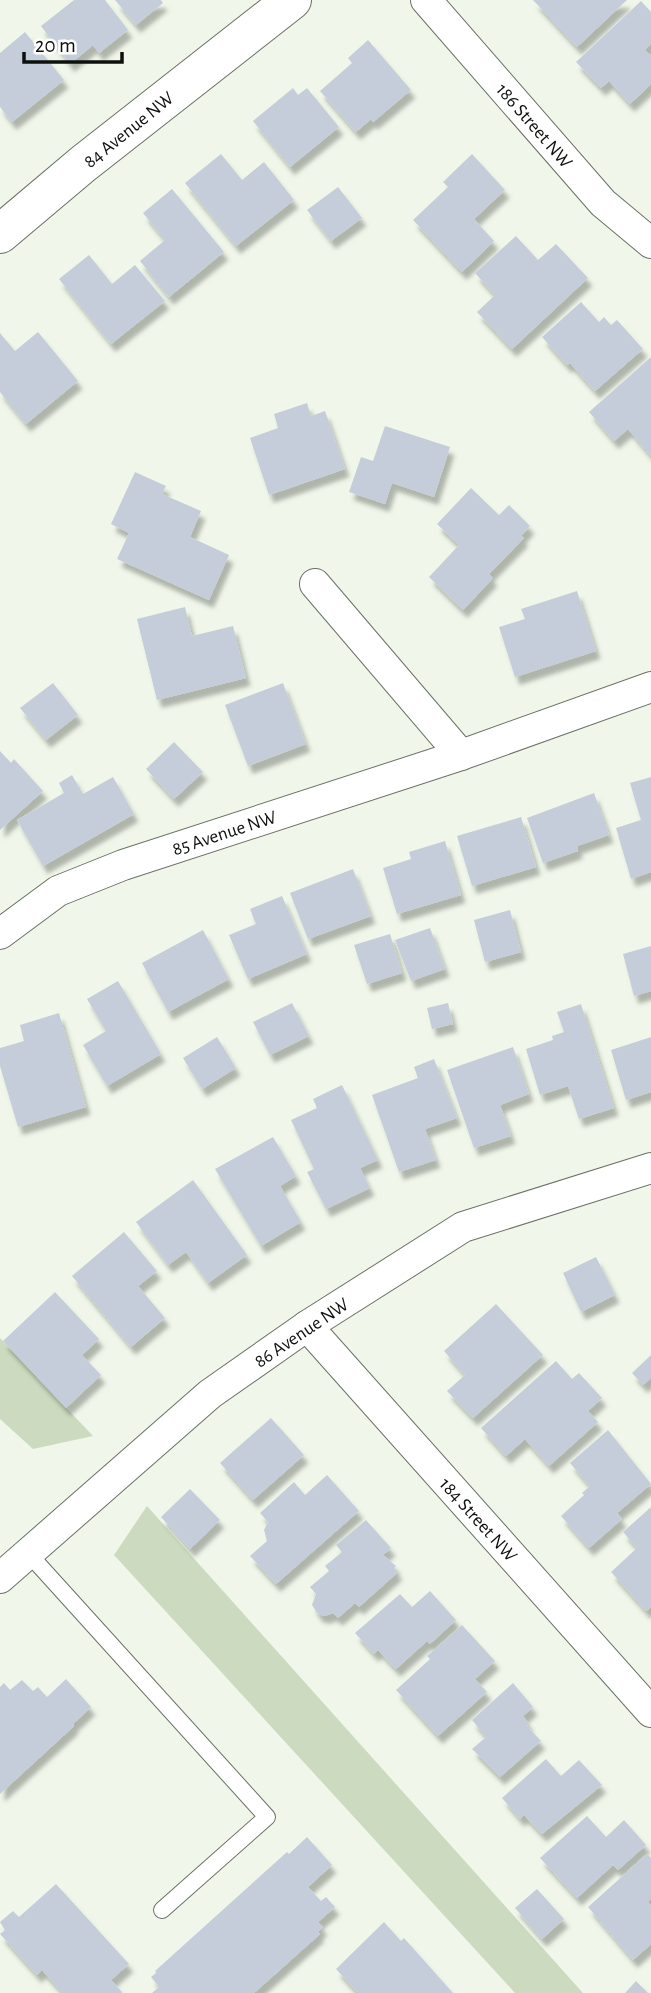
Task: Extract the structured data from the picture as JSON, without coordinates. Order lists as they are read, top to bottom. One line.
{"streets":{"street":["186 Street NW","84 Avenue NW","85 Avenue NW","86 Avenue NW","184 Street NW"]},"crossings":[["86 Avenue NW","184 Street NW"]],"scale_bar":"20 m"}
